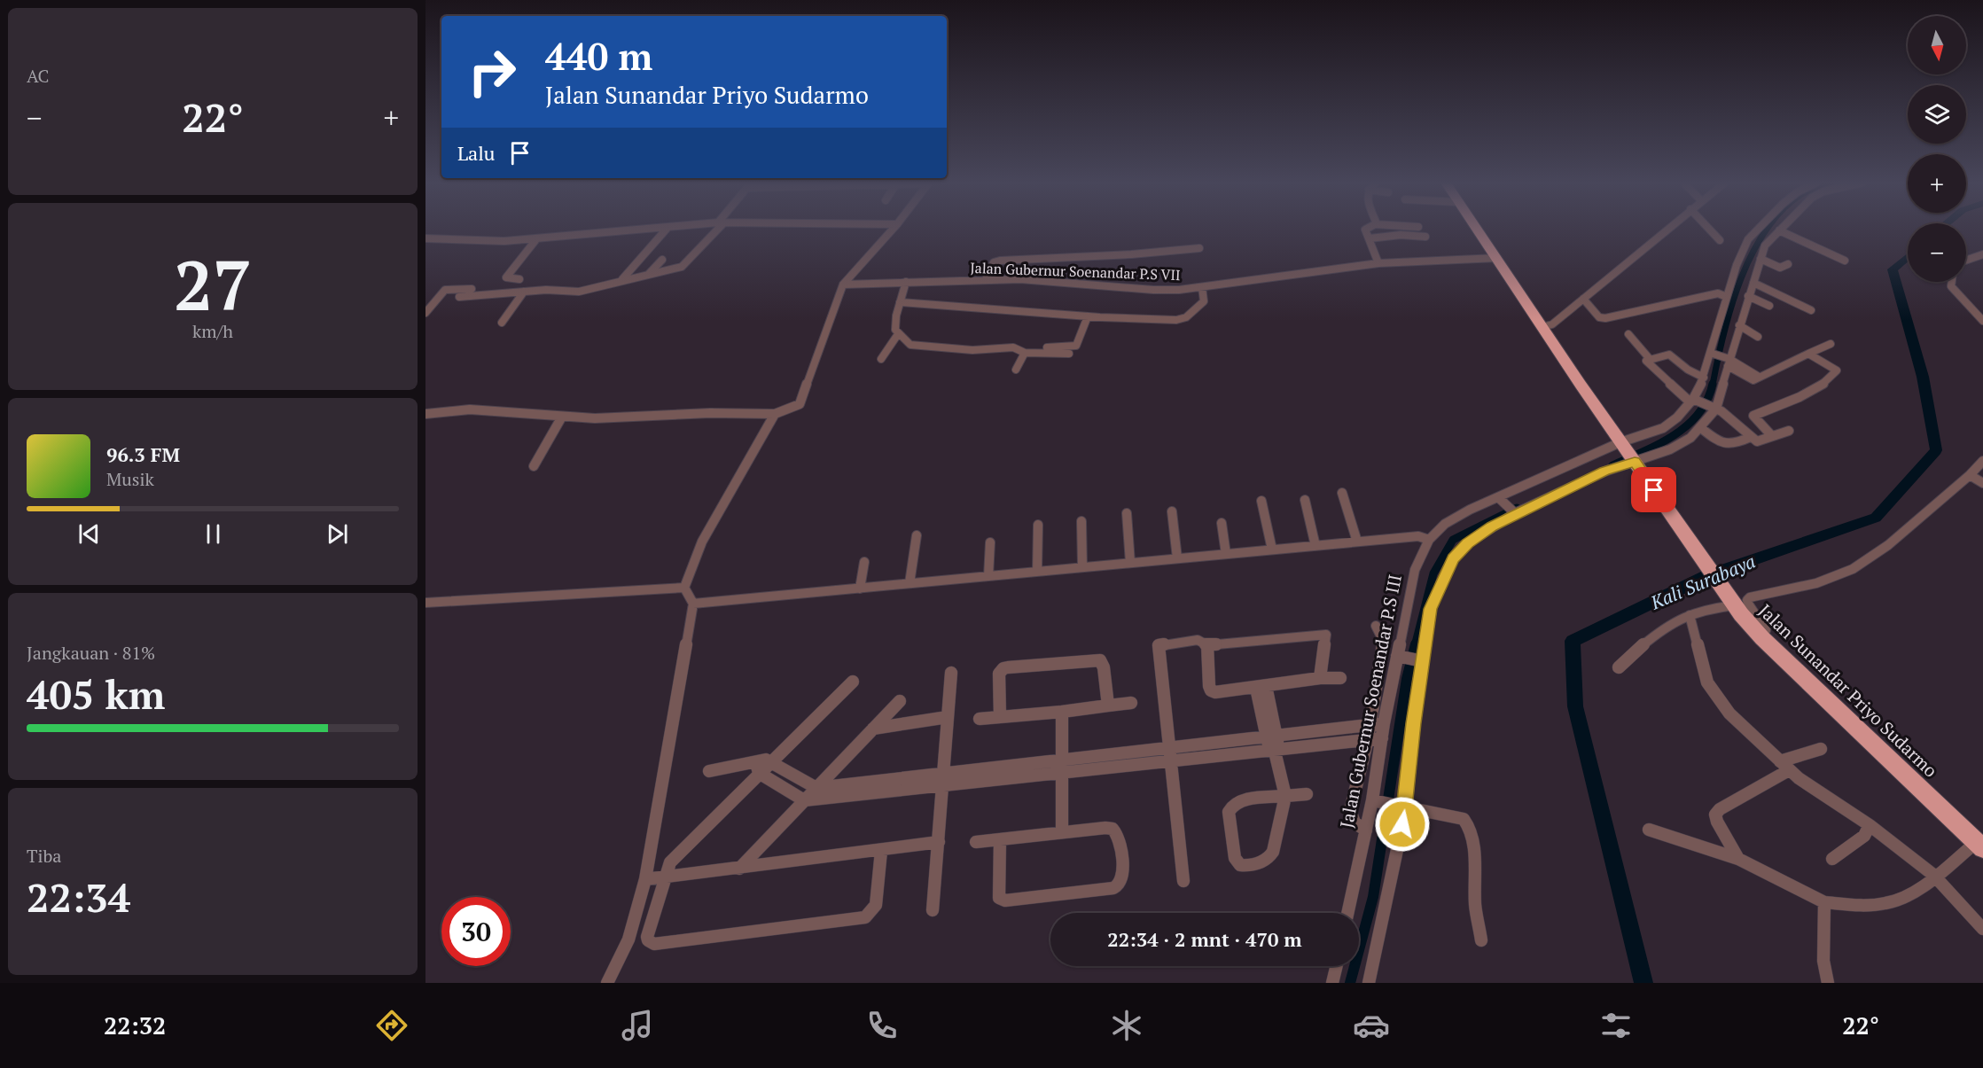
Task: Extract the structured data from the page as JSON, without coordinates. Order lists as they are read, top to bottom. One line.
{"streets":{"highway":["Jalan Sunandar Priyo Sudarmo"],"street":["Jalan Gubernur Soenandar P.S VII","Jalan Gubernur Soenandar P.S III"]},"crossings":[["Jalan Gubernur Soenandar P.S VII","Jalan Sunandar Priyo Sudarmo"],["Jalan Sunandar Priyo Sudarmo","Jalan Gubernur Soenandar P.S III"]],"water":["Kali Surabaya"],"north":"bottom","page":{"tile":["AC",["27","km/h"],["Jangkauan · 81%","405 km"],["Tiba","22:34"]],"map_buttons":["+","−"],"turn":["440 m","Jalan Sunandar Priyo Sudarmo"],"heat":["−","22°","+"],"then":"Lalu","song":["96.3 FM","Musik"],"limit":"30","trip":"22:34 · 2 mnt · 470 m","tabs":["22:32","22°"]}}
